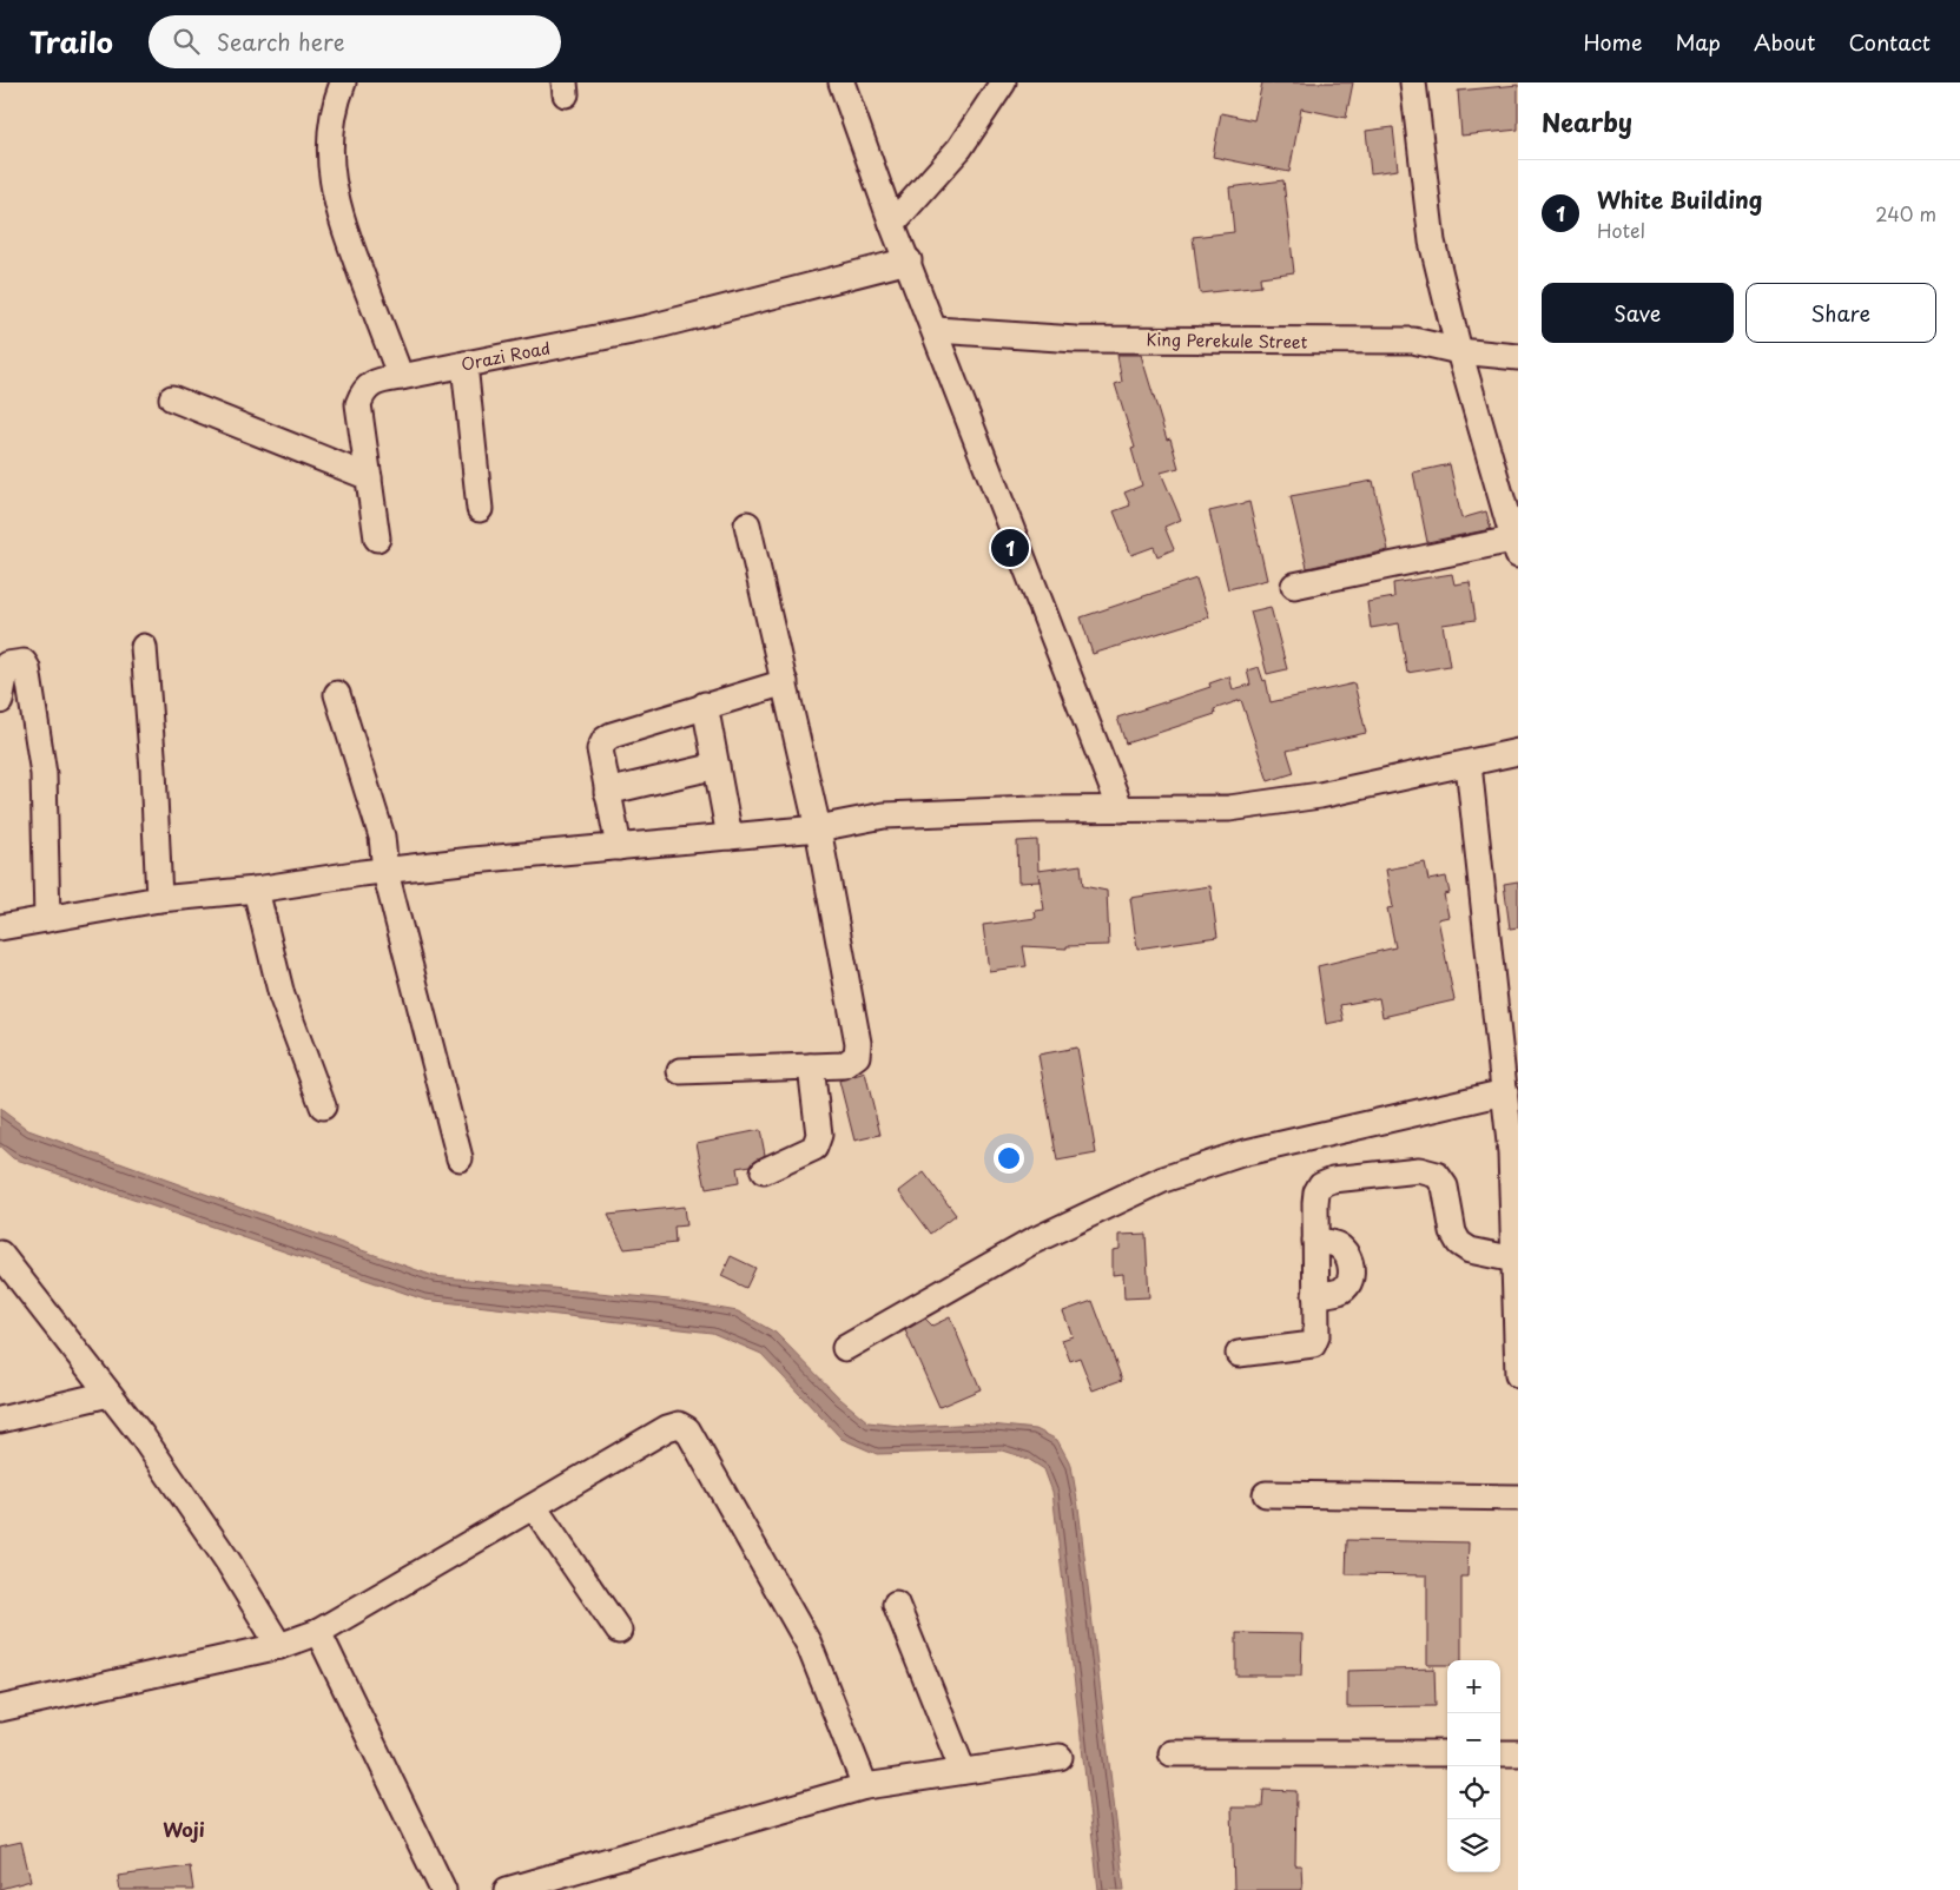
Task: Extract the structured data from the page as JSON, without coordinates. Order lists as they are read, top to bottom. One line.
{"streets":{"street":["King Perekule Street","Orazi Road"]},"districts":["Woji"],"page":{"header":"Trailo","search":"Search here","nav":["Home","Map","About","Contact"],"heading":"Nearby","list":[{"mark":"1","name":"White Building","note":"Hotel","value":"240 m"}],"buttons":["Save","Share"],"pins":"1","map_buttons":["+","−"]}}
